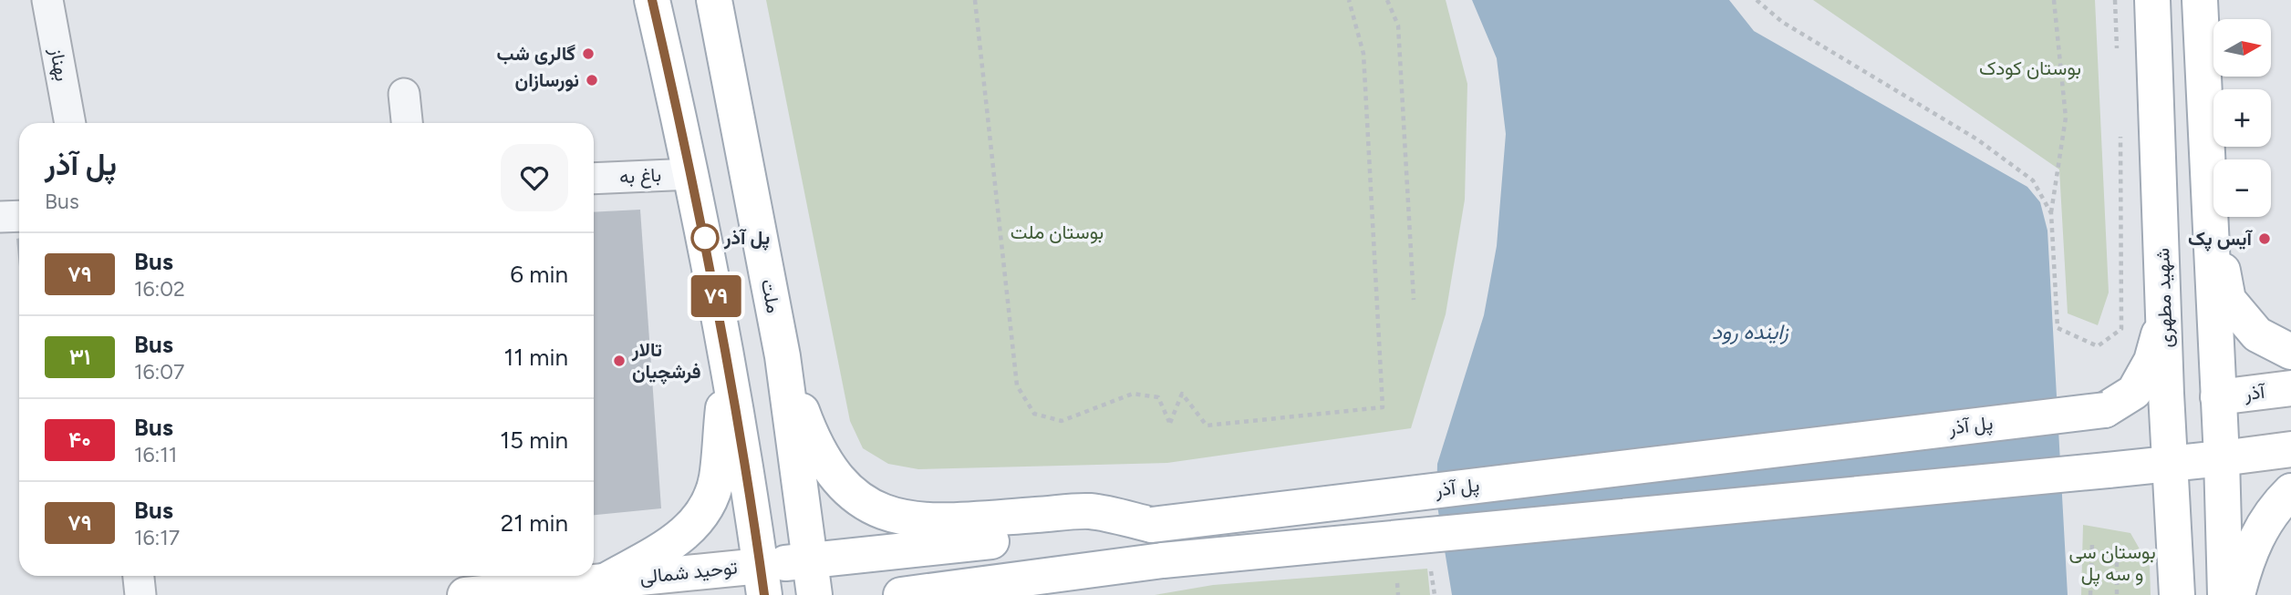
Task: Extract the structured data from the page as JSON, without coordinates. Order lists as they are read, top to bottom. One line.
{"streets":{"main road":["ملت","شهید مطهری","آذر","پل آذر","توحید شمالی"],"street":["بهناز","باغ به"]},"crossings":[["ملت","پل آذر"],["ملت","توحید شمالی"],["شهید مطهری","آذر"],["شهید مطهری","پل آذر"],["آذر","پل آذر"],["پل آذر","توحید شمالی"]],"water":["زاینده رود"],"parks":["بوستان کودک","بوستان ملت","بوستان سی و سه پل"],"places":["گالری شب","نورسازان","پل آذر","آیس پک","تالار فرشچیان"],"lines":["bus line ۷۹"],"north":"right","page":{"on_map":"۷۹","map_buttons":["+","−"],"heading":["پل آذر","Bus"],"list":[{"mark":"۷۹","name":"Bus","note":"16:02","value":"6 min"},{"mark":"۳۱","name":"Bus","note":"16:07","value":"11 min"},{"mark":"۴۰","name":"Bus","note":"16:11","value":"15 min"},{"mark":"۷۹","name":"Bus","note":"16:17","value":"21 min"}]}}
